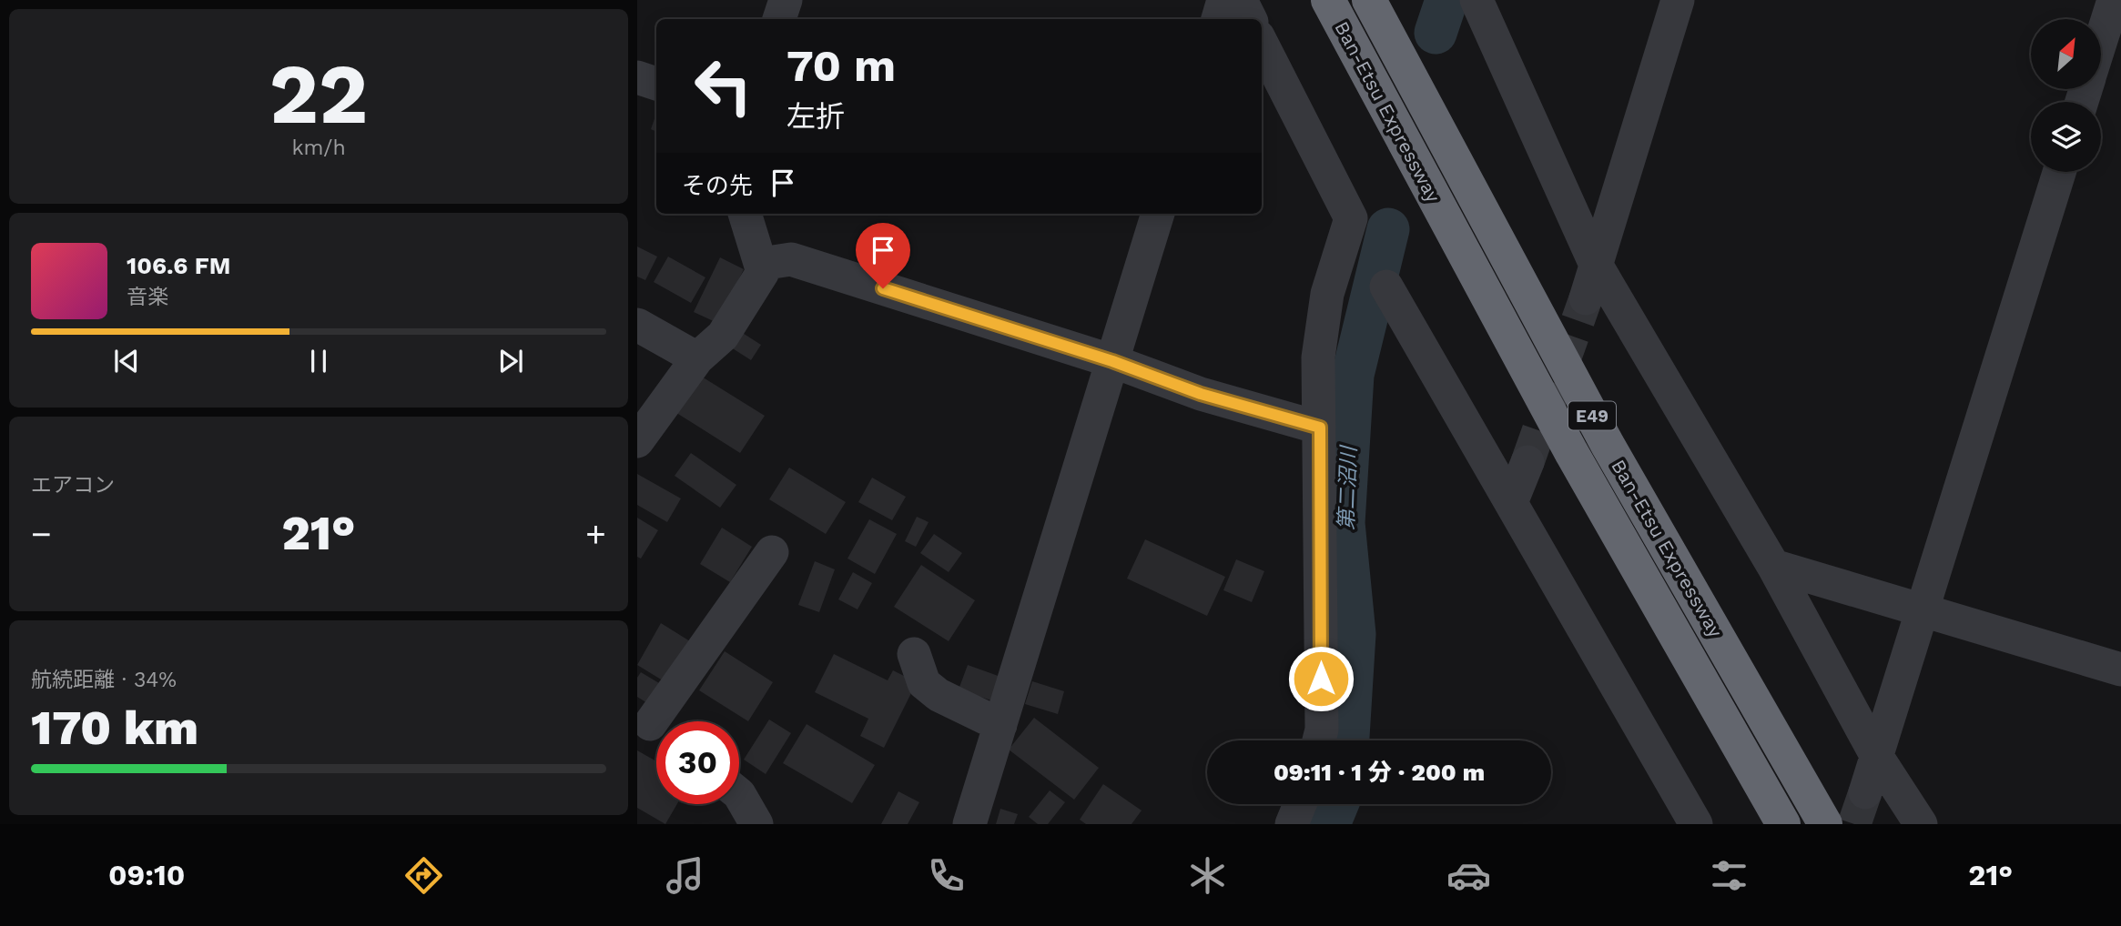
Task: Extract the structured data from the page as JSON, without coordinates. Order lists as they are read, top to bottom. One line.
{"streets":{"highway":["Ban-Etsu Expressway","E49"]},"water":["第二沼川"],"north":"top right","page":{"tile":[["22","km/h"],"エアコン",["航続距離 · 34%","170 km"]],"turn":["70 m","左折"],"then":"その先","song":["106.6 FM","音楽"],"heat":["−","21°","+"],"limit":"30","trip":"09:11 · 1 分 · 200 m","tabs":["09:10","21°"]}}
